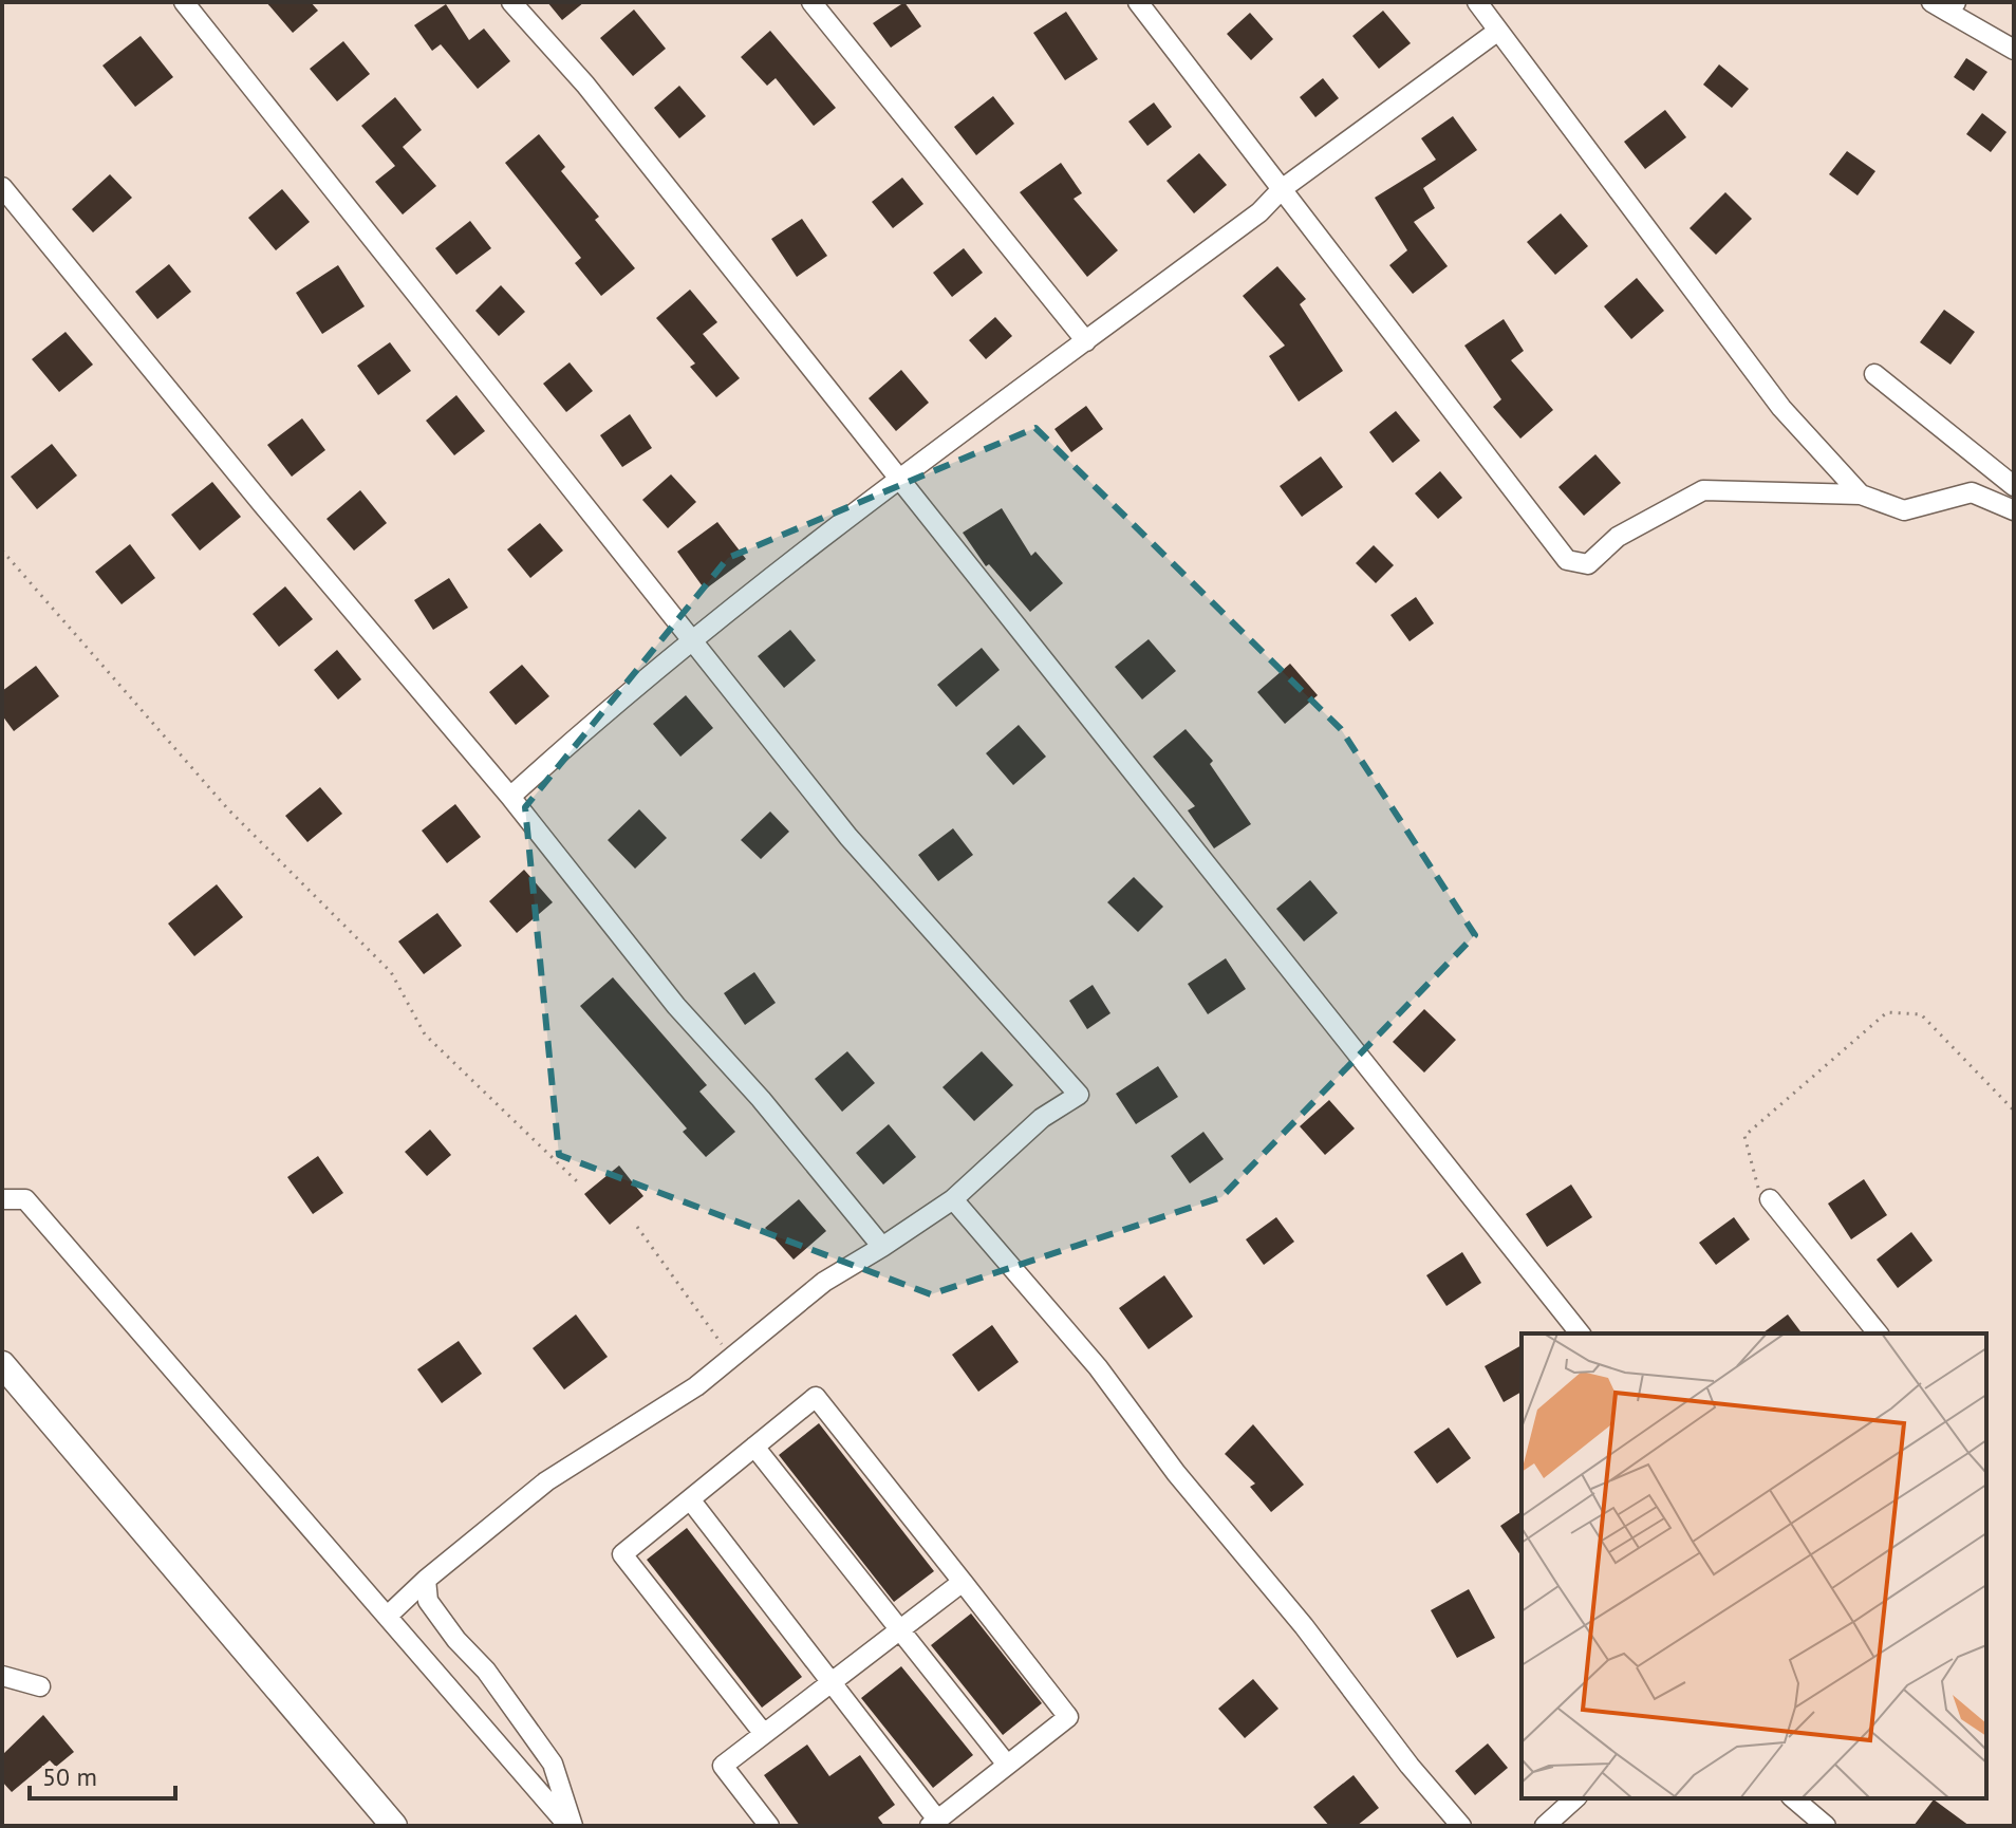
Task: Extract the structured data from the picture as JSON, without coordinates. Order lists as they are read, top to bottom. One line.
{"scale_bar":"50 m"}
